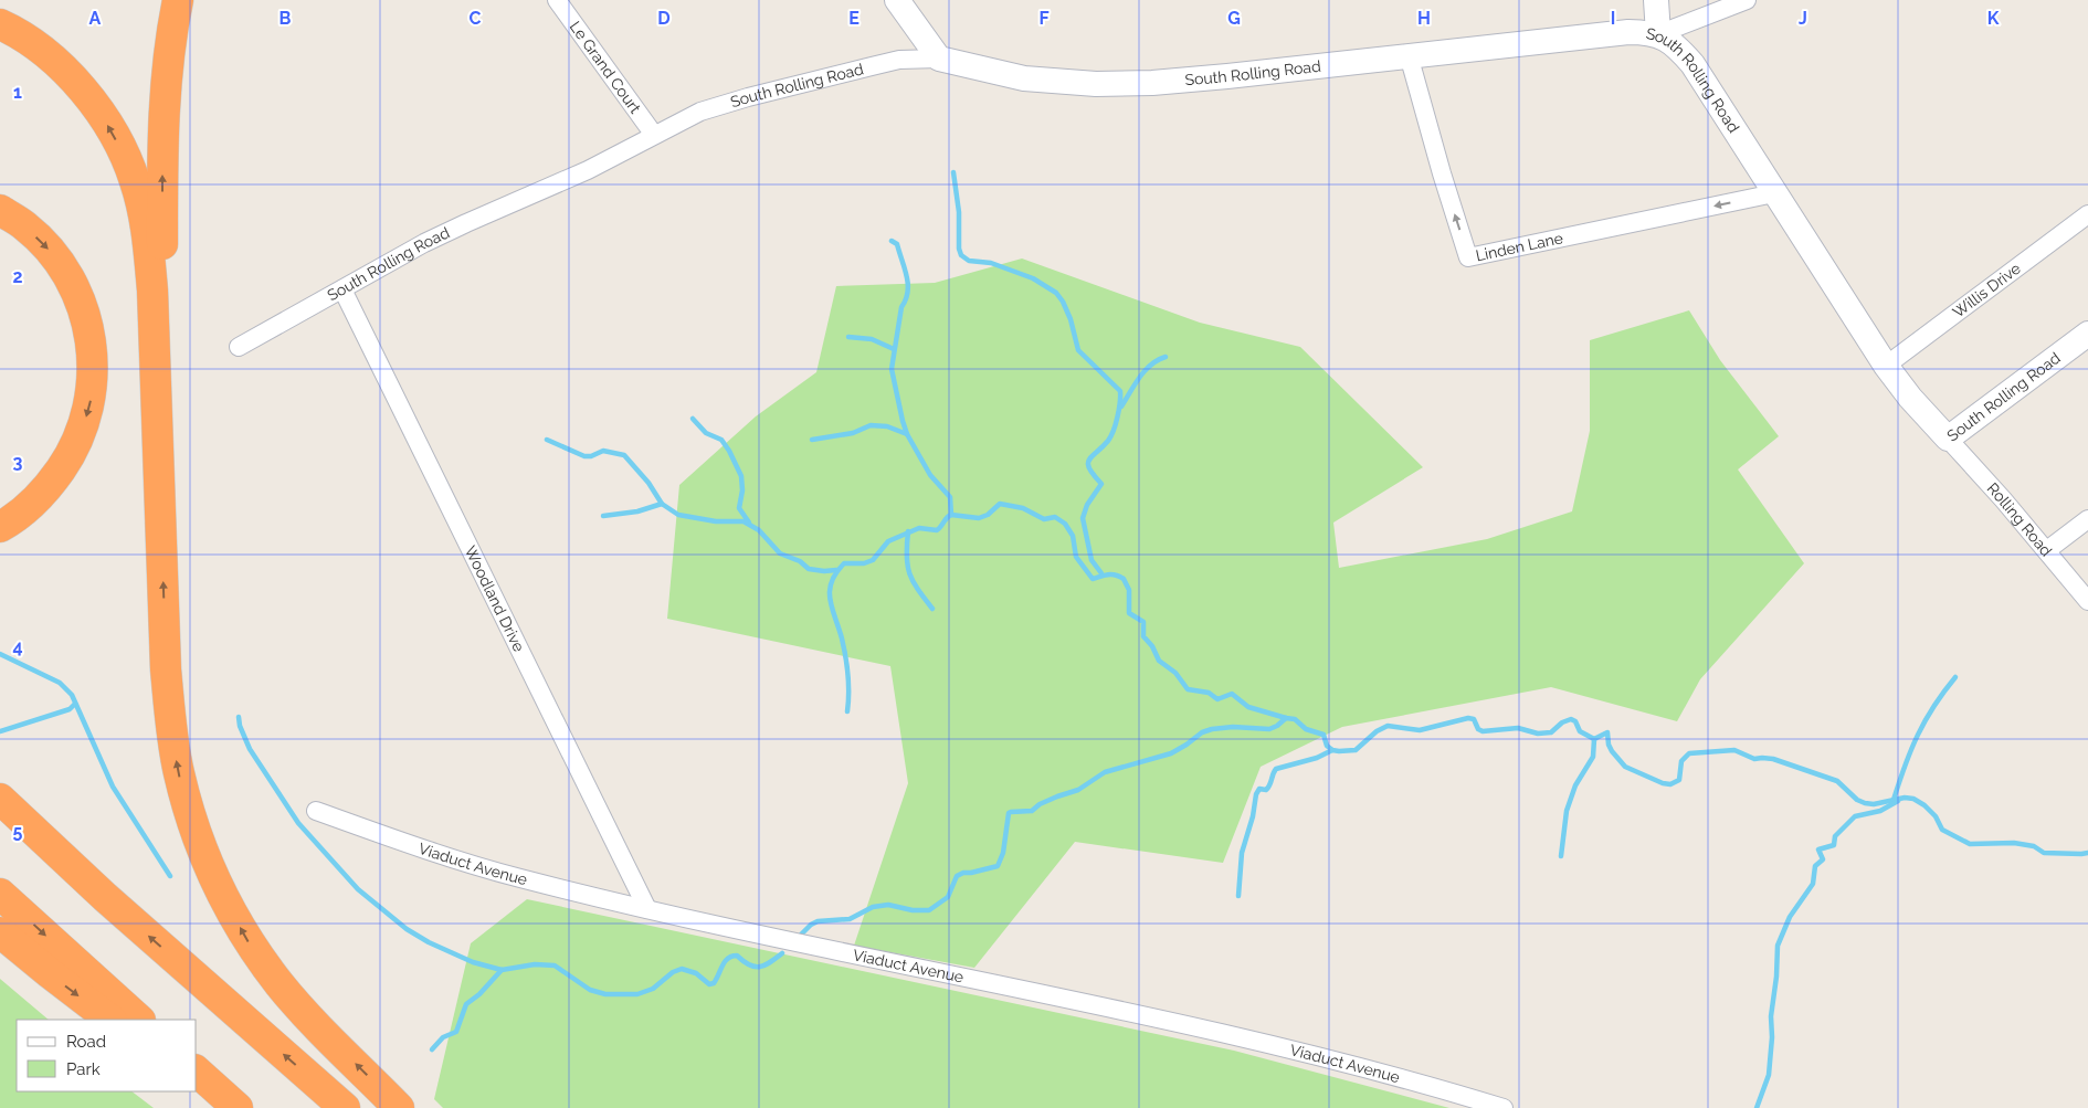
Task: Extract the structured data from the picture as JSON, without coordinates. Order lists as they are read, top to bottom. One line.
{"streets":{"street":["Le Grand Court","South Rolling Road","Linden Lane","Willis Drive","Rolling Road","Woodland Drive","Viaduct Avenue"]},"crossings":[["Le Grand Court","South Rolling Road"],["South Rolling Road","Linden Lane"],["South Rolling Road","Willis Drive"],["South Rolling Road","Rolling Road"],["South Rolling Road","Woodland Drive"],["Woodland Drive","Viaduct Avenue"]],"legend":["Road","Park"],"grid":{"columns":["A","B","C","D","E","F","G","H","I","J","K"],"rows":["1","2","3","4","5"]}}
